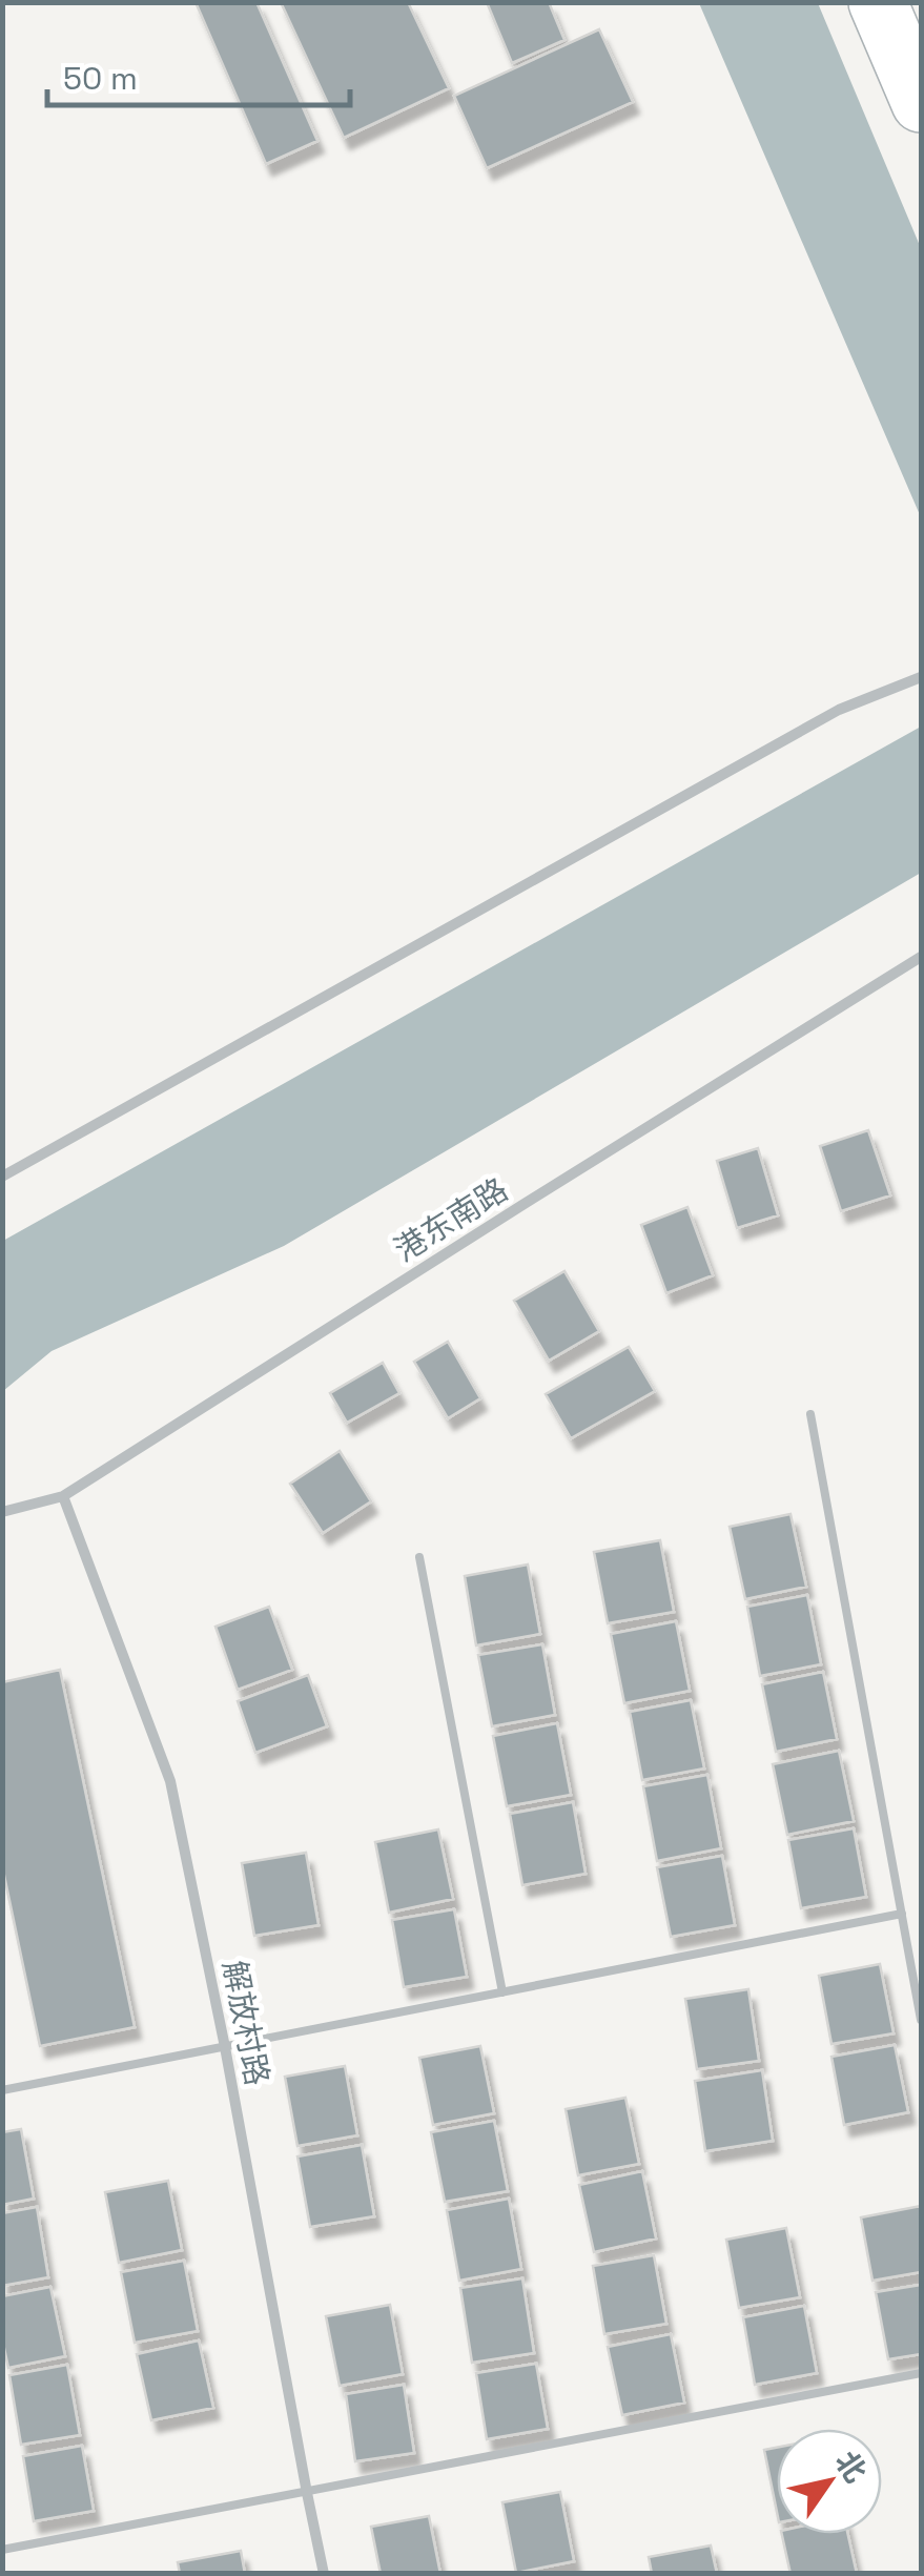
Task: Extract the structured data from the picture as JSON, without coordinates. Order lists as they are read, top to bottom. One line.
{"streets":{"street":["港东南路","解放村路"]},"crossings":[["港东南路","解放村路"]],"scale_bar":"50 m","north":"top right"}
